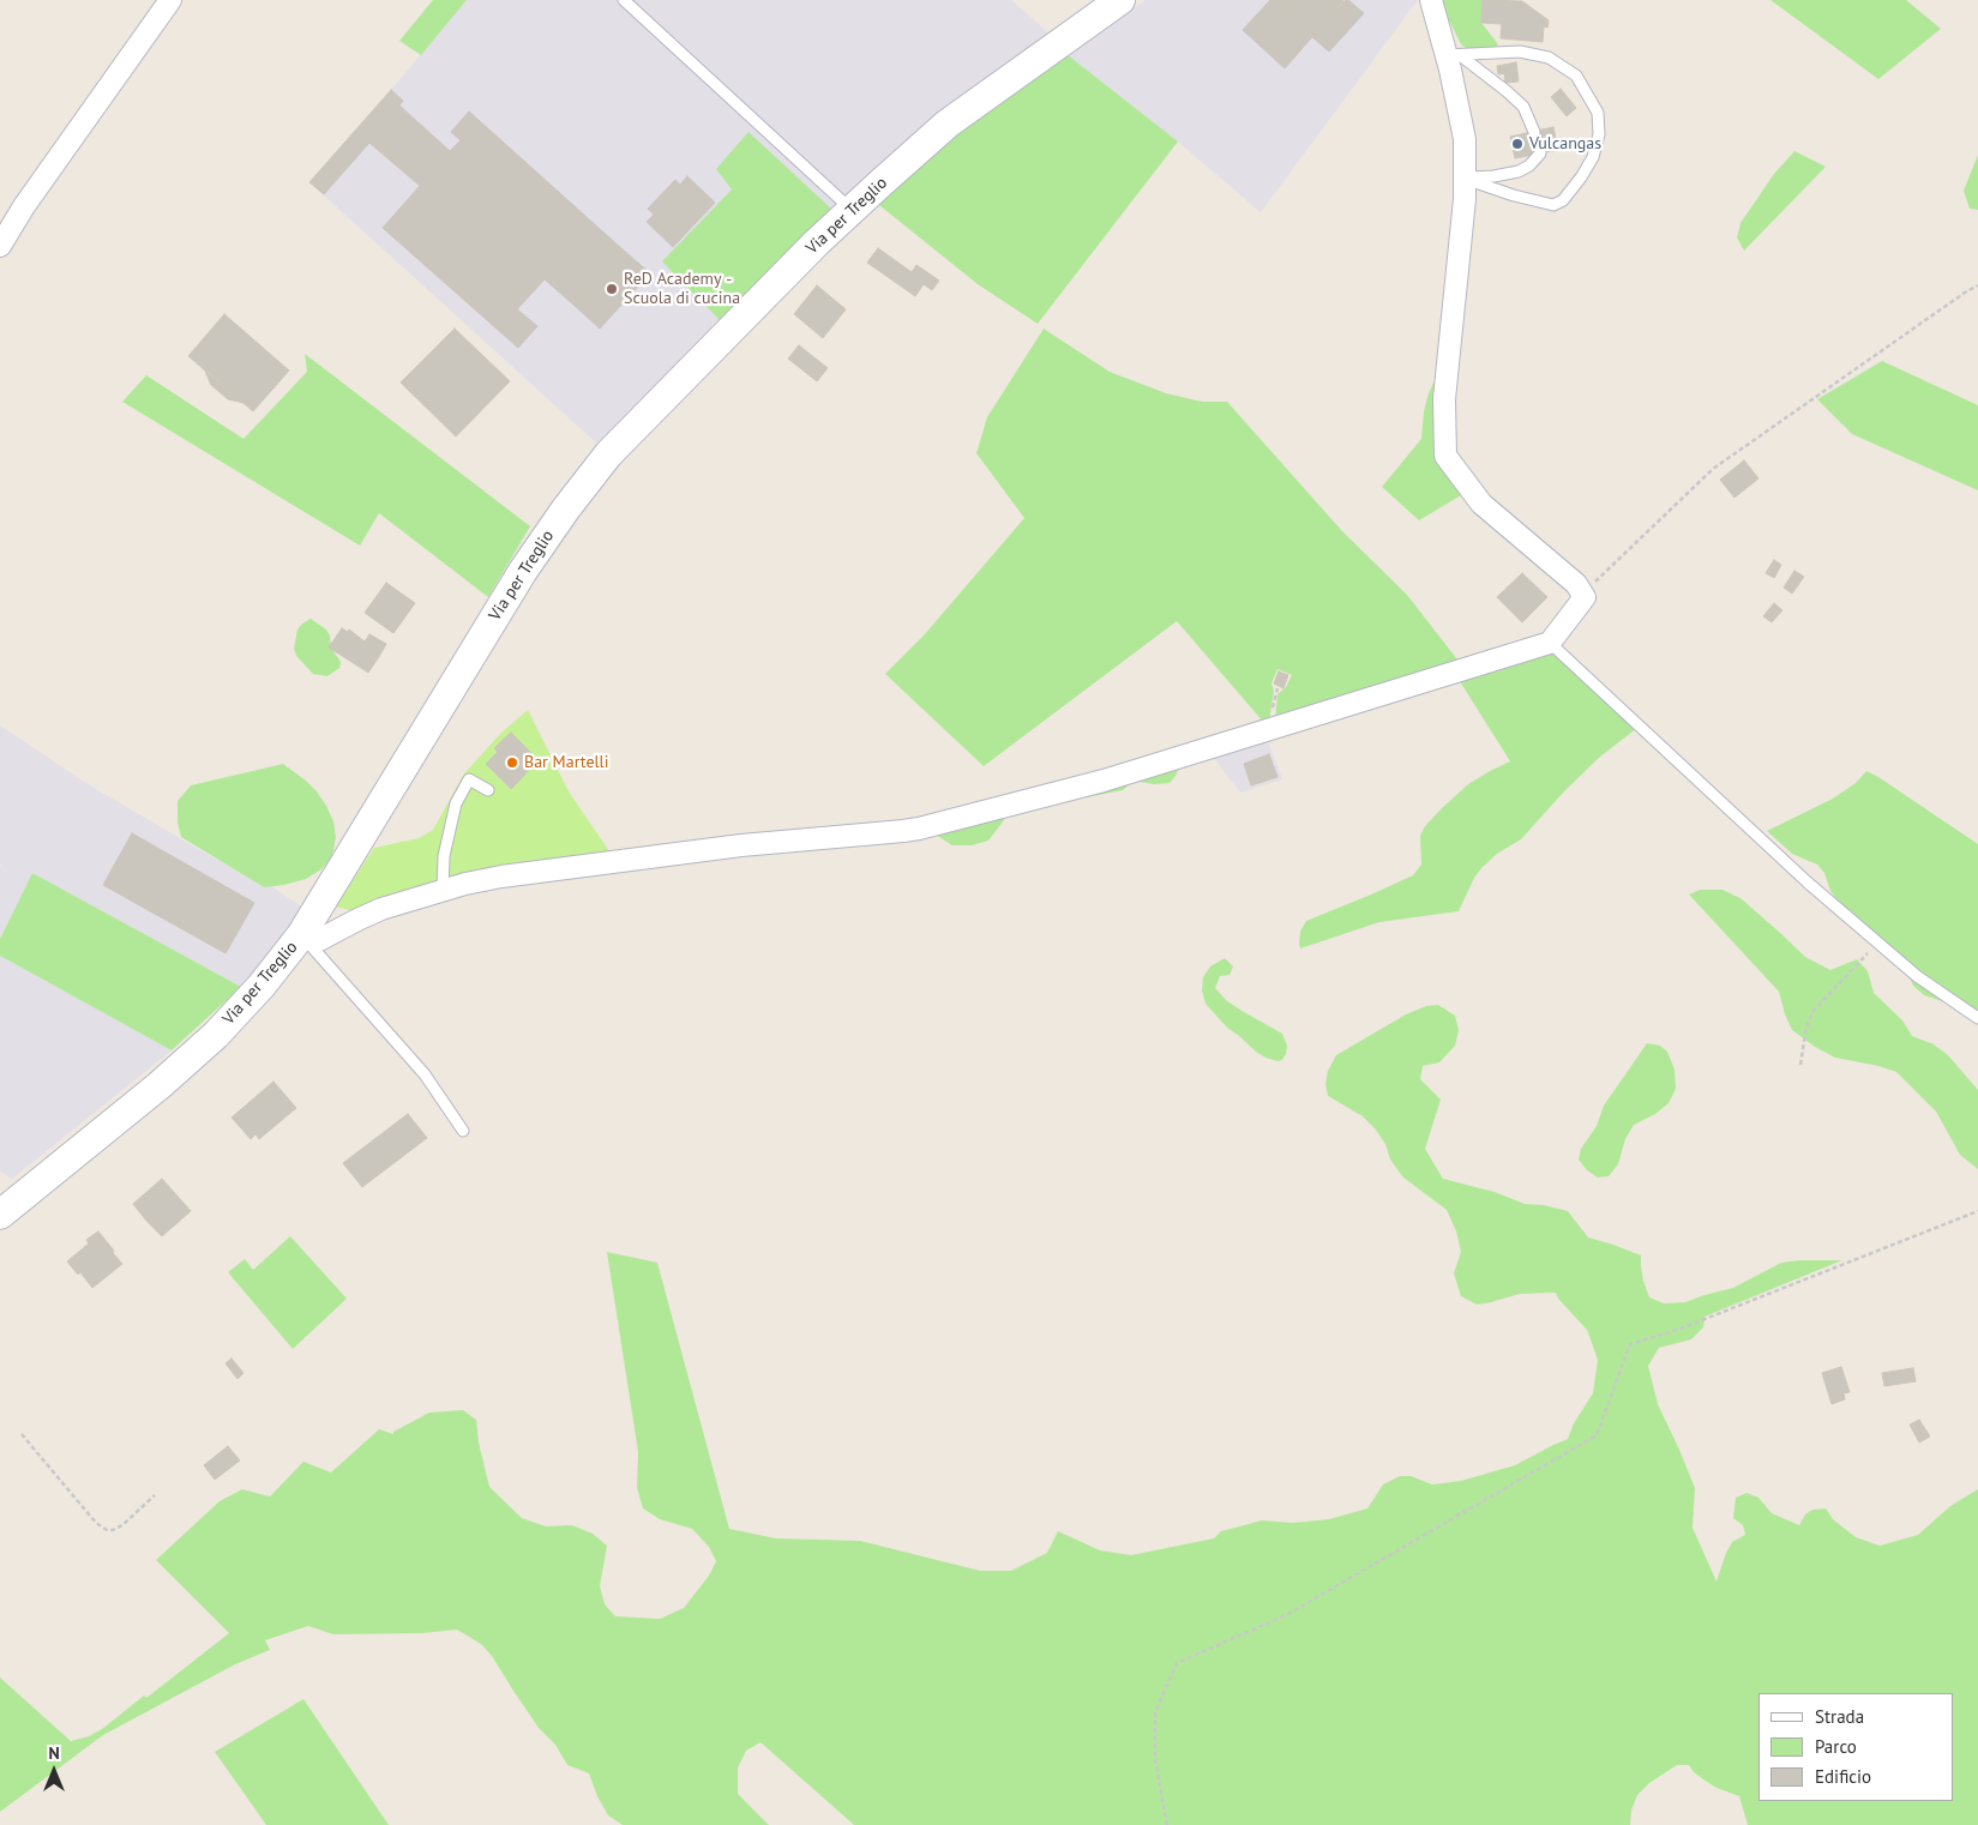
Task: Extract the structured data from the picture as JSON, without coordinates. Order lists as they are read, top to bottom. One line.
{"streets":{"main road":["Via per Treglio"]},"places":["Vulcangas","ReD Academy - Scuola di cucina","Bar Martelli"],"legend":["Strada","Parco","Edificio"],"north":"top"}
